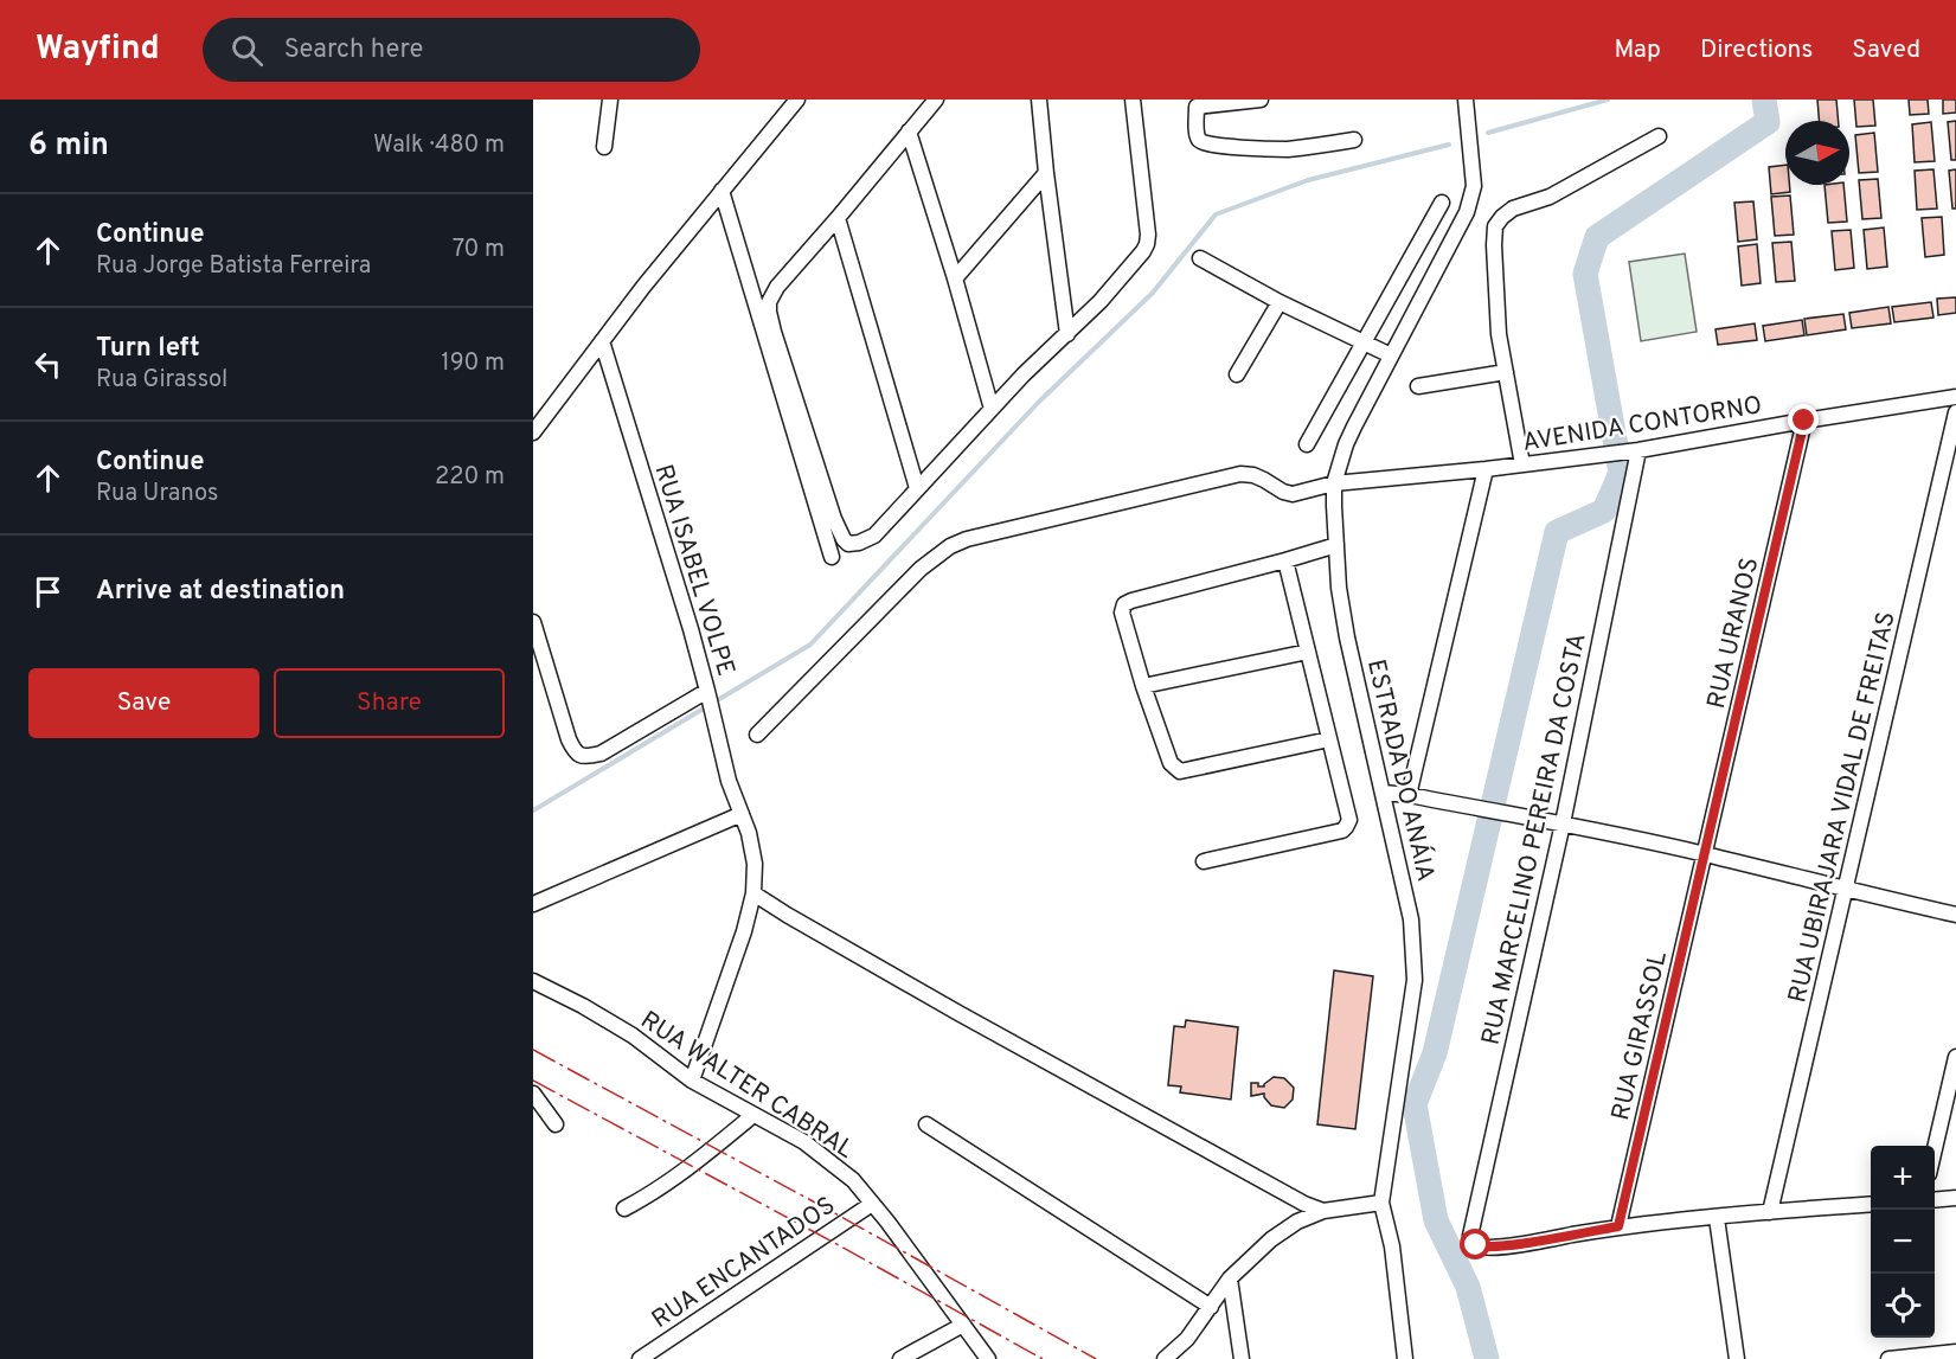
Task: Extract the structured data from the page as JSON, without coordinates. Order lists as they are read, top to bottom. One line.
{"streets":{"street":["AVENIDA CONTORNO","RUA ISABEL VOLPE","RUA URANOS","ESTRADA DO ANÁIA","RUA UBIRAJARA VIDAL DE FREITAS","RUA MARCELINO PEREIRA DA COSTA","RUA GIRASSOL","RUA WALTER CABRAL","RUA ENCANTADOS"]},"crossings":[["AVENIDA CONTORNO","RUA URANOS"],["AVENIDA CONTORNO","ESTRADA DO ANÁIA"],["AVENIDA CONTORNO","RUA MARCELINO PEREIRA DA COSTA"],["RUA ISABEL VOLPE","RUA WALTER CABRAL"],["RUA URANOS","RUA GIRASSOL"],["RUA MARCELINO PEREIRA DA COSTA","RUA GIRASSOL"],["RUA WALTER CABRAL","RUA ENCANTADOS"]],"north":"right","page":{"header":"Wayfind","search":"Search here","nav":["Map","Directions","Saved"],"heading":["6 min","Walk · 480 m"],"list":[["Continue","Rua Jorge Batista Ferreira","70 m"],["Turn left","Rua Girassol","190 m"],["Continue","Rua Uranos","220 m"],"Arrive at destination"],"buttons":["Save","Share"],"map_buttons":["+","−"]}}
